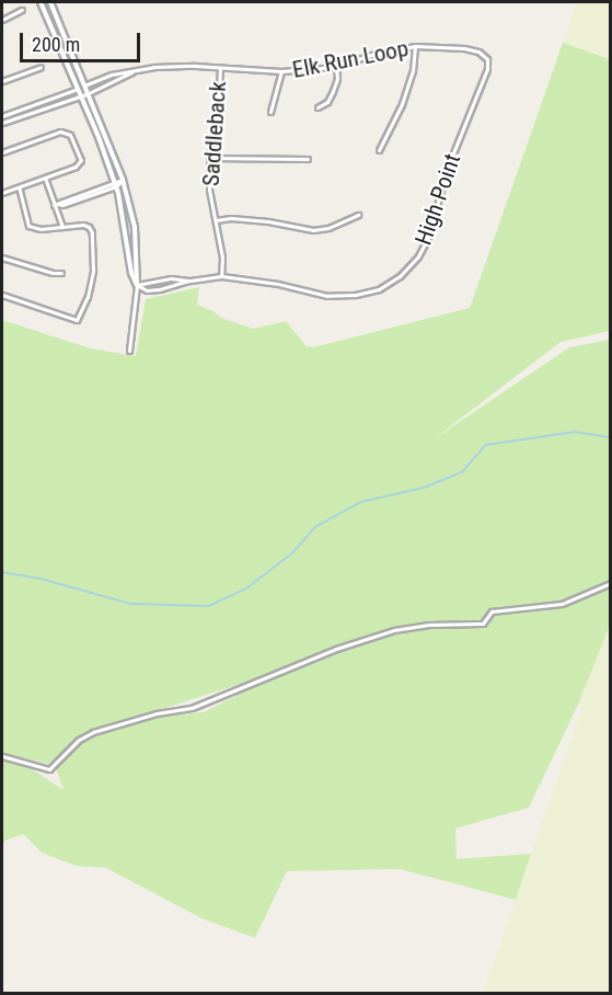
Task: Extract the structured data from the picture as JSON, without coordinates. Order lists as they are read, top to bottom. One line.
{"streets":{"street":["Elk Run Loop","Saddleback","High Point"]},"crossings":[["Elk Run Loop","Saddleback"],["Elk Run Loop","High Point"],["Saddleback","High Point"]],"scale_bar":"200 m"}
